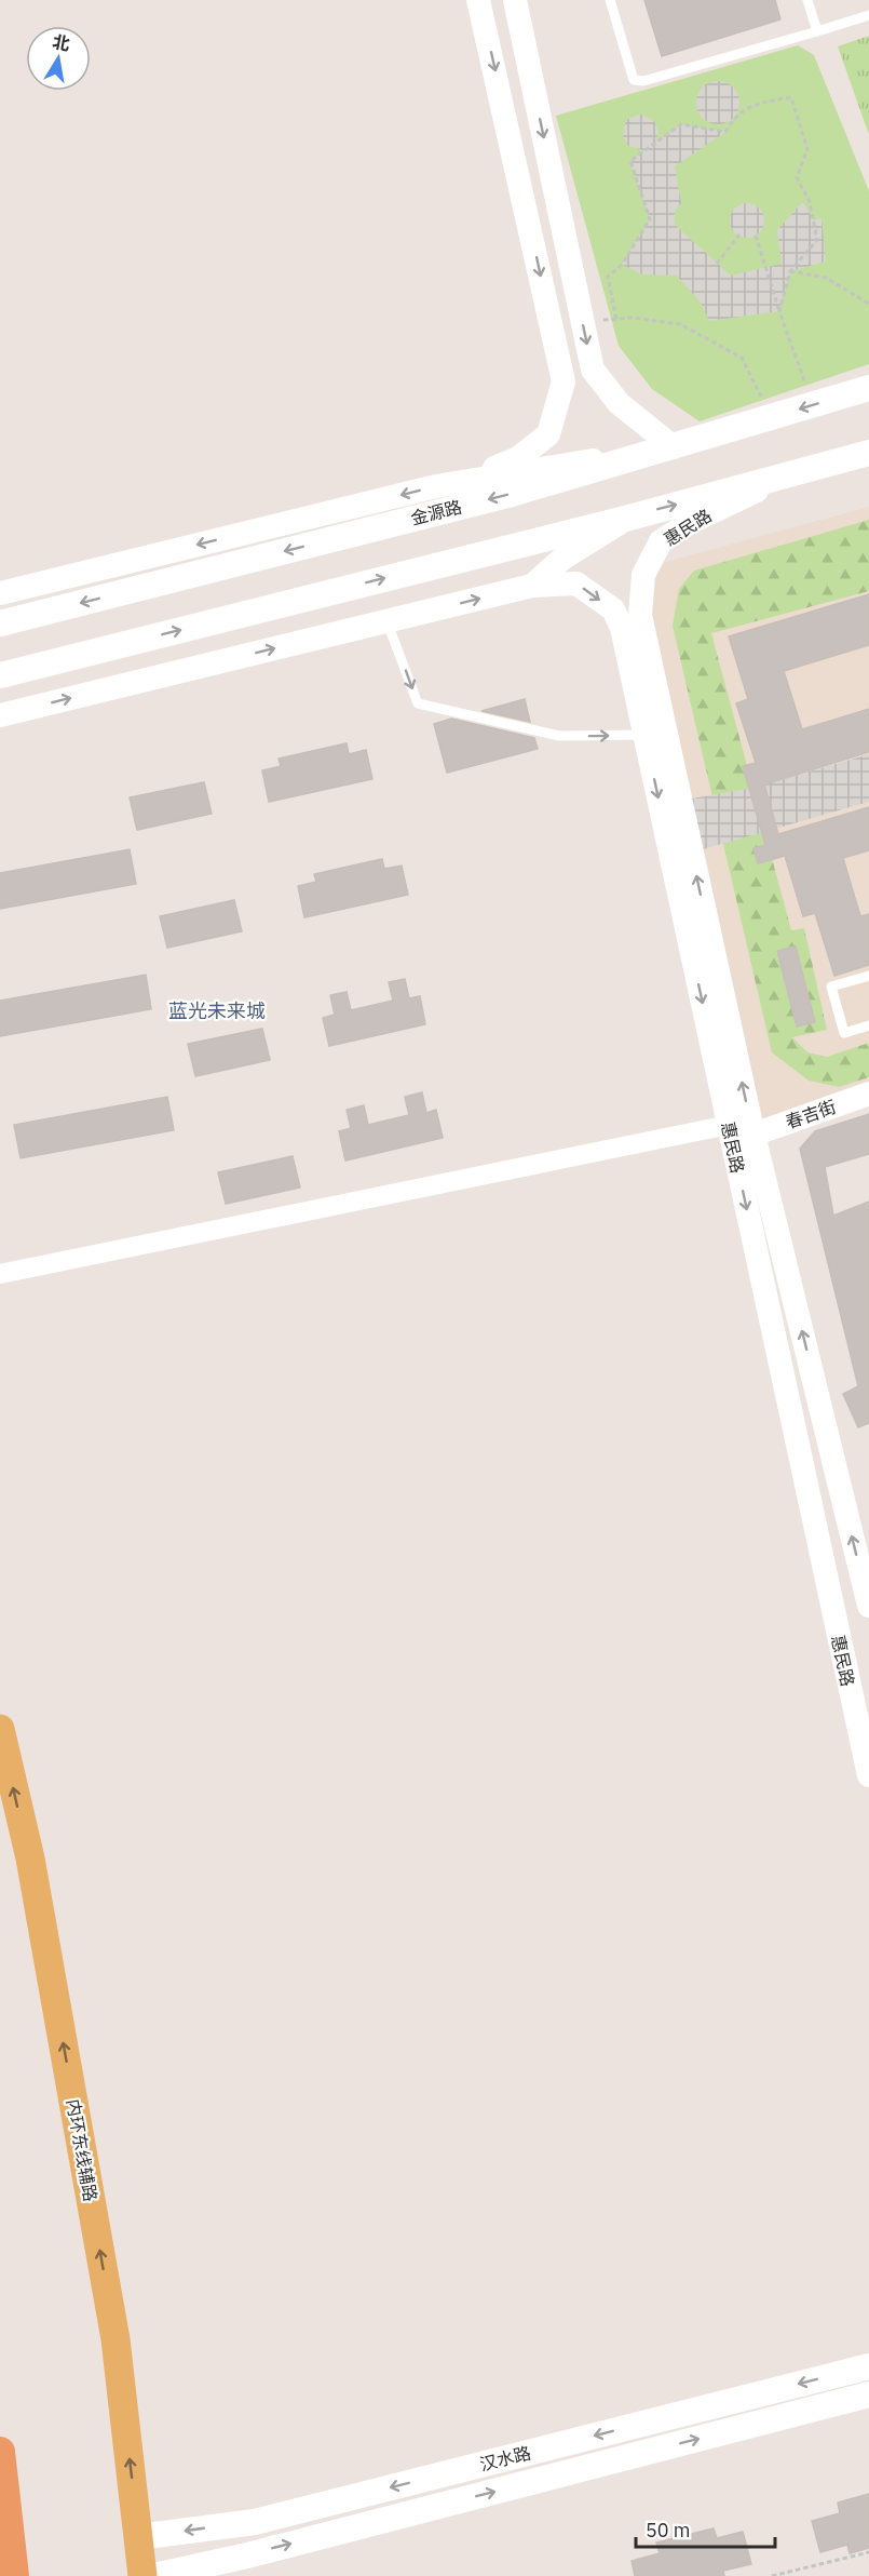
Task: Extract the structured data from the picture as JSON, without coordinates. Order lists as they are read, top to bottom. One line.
{"streets":{"main road":["金源路","内环东线辅路","汉水路"],"street":["惠民路","春吉街"]},"crossings":[["惠民路","春吉街"],["内环东线辅路","汉水路"]],"one_way":["内环东线辅路"],"districts":["蓝光未来城"],"scale_bar":"50 m","north":"top"}
